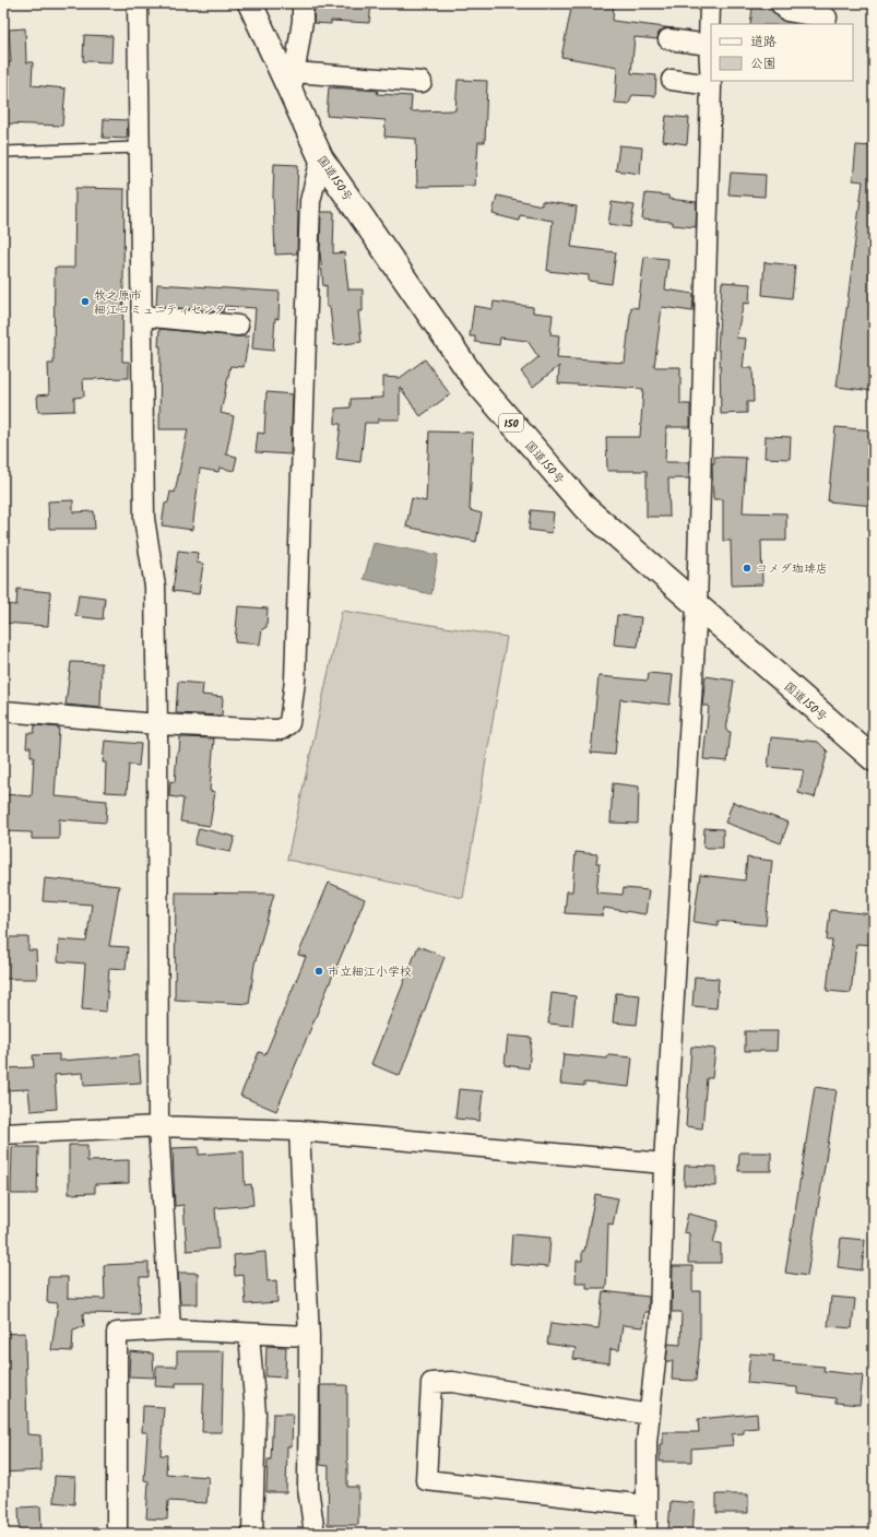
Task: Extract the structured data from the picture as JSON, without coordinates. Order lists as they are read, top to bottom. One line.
{"streets":{"highway":["国道150号","150"]},"places":["牧之原市 細江コミュニティセンター","コメダ珈琲店","市立細江小学校"],"legend":["道路","公園"]}
